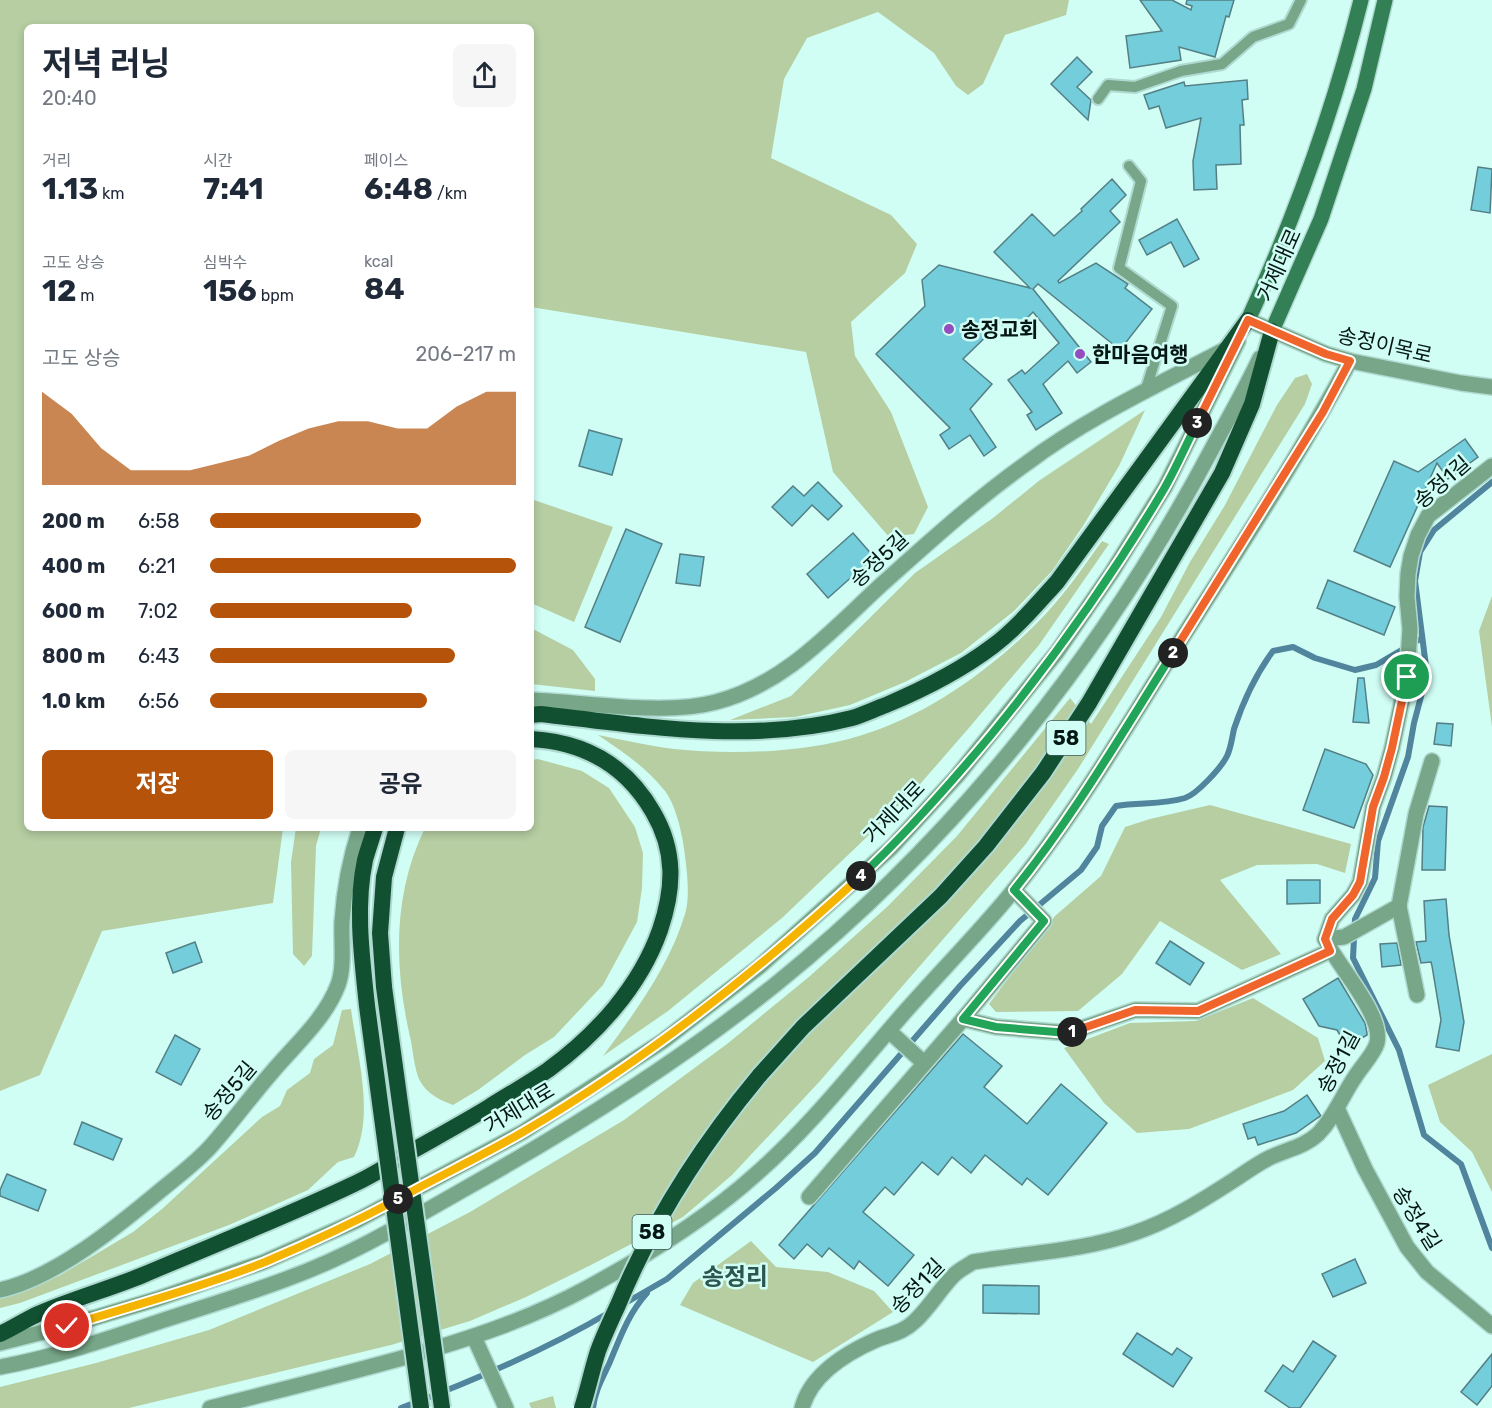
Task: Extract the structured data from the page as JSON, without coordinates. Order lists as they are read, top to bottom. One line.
{"streets":{"highway":["58"],"main road":["거제대로"],"street":["송정이목로","송정1길","송정5길","송정4길"]},"crossings":[["거제대로","송정이목로"],["거제대로","58"],["송정이목로","58"],["송정1길","송정4길"]],"districts":["송정리"],"places":["송정교회","한마음여행"],"page":{"heading":["저녁 러닝","20:40"],"stats":[["거리","1.13 km"],["시간","7:41"],["페이스","6:48 /km"],["고도 상승","12 m"],["심박수","156 bpm"],["kcal","84"]],"chart":["고도 상승","206–217 m"],"pins":["3","2","4","1","5"],"list":[{"name":"200 m","note":"6:58"},{"name":"400 m","note":"6:21"},{"name":"600 m","note":"7:02"},{"name":"800 m","note":"6:43"},{"name":"1.0 km","note":"6:56"}],"buttons":["저장","공유"]}}
